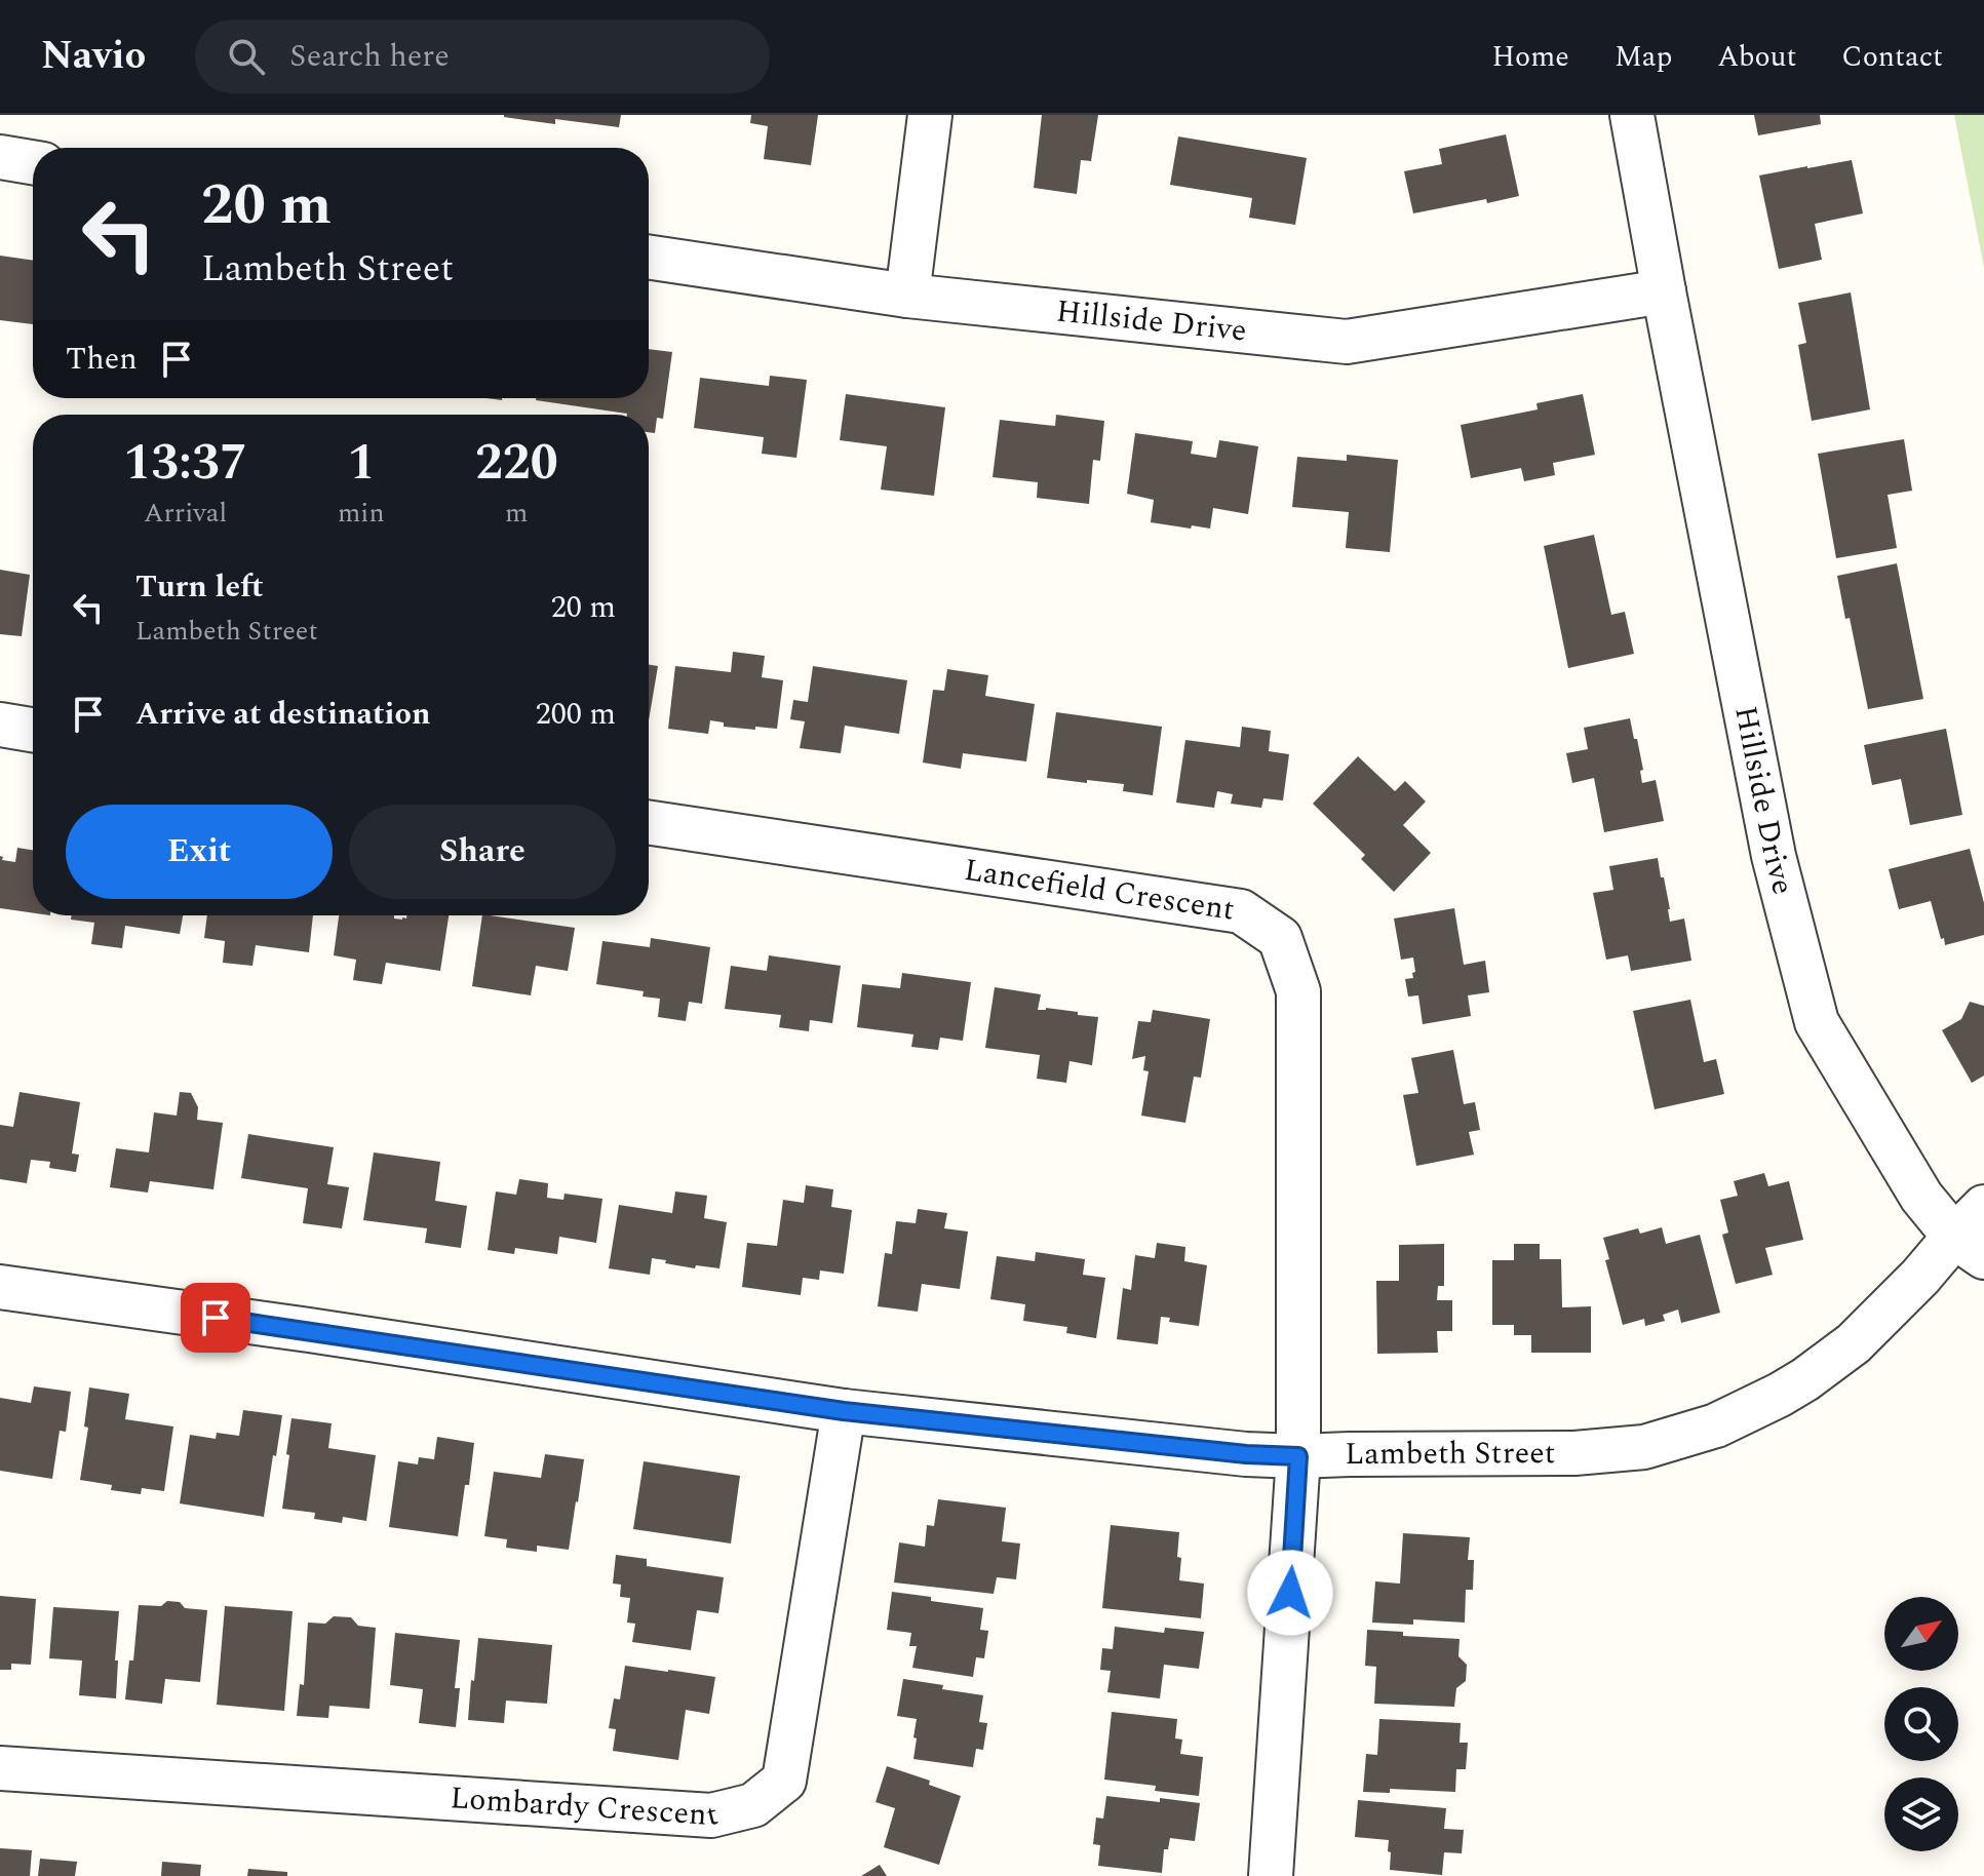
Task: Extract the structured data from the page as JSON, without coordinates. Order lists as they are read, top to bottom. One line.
{"streets":{"street":["Hillside Drive","Lancefield Crescent","Lambeth Street","Lombardy Crescent"]},"crossings":[["Hillside Drive","Lambeth Street"],["Lancefield Crescent","Lambeth Street"],["Lambeth Street","Lombardy Crescent"]],"north":"top right","page":{"header":"Navio","search":"Search here","nav":["Home","Map","About","Contact"],"turn":["20 m","Lambeth Street"],"then":"Then","eta":["13:37","Arrival","1","min","220","m"],"list":[{"name":"Turn left","note":"Lambeth Street","value":"20 m"},{"name":"Arrive at destination","value":"200 m"}],"buttons":["Exit","Share"]}}
